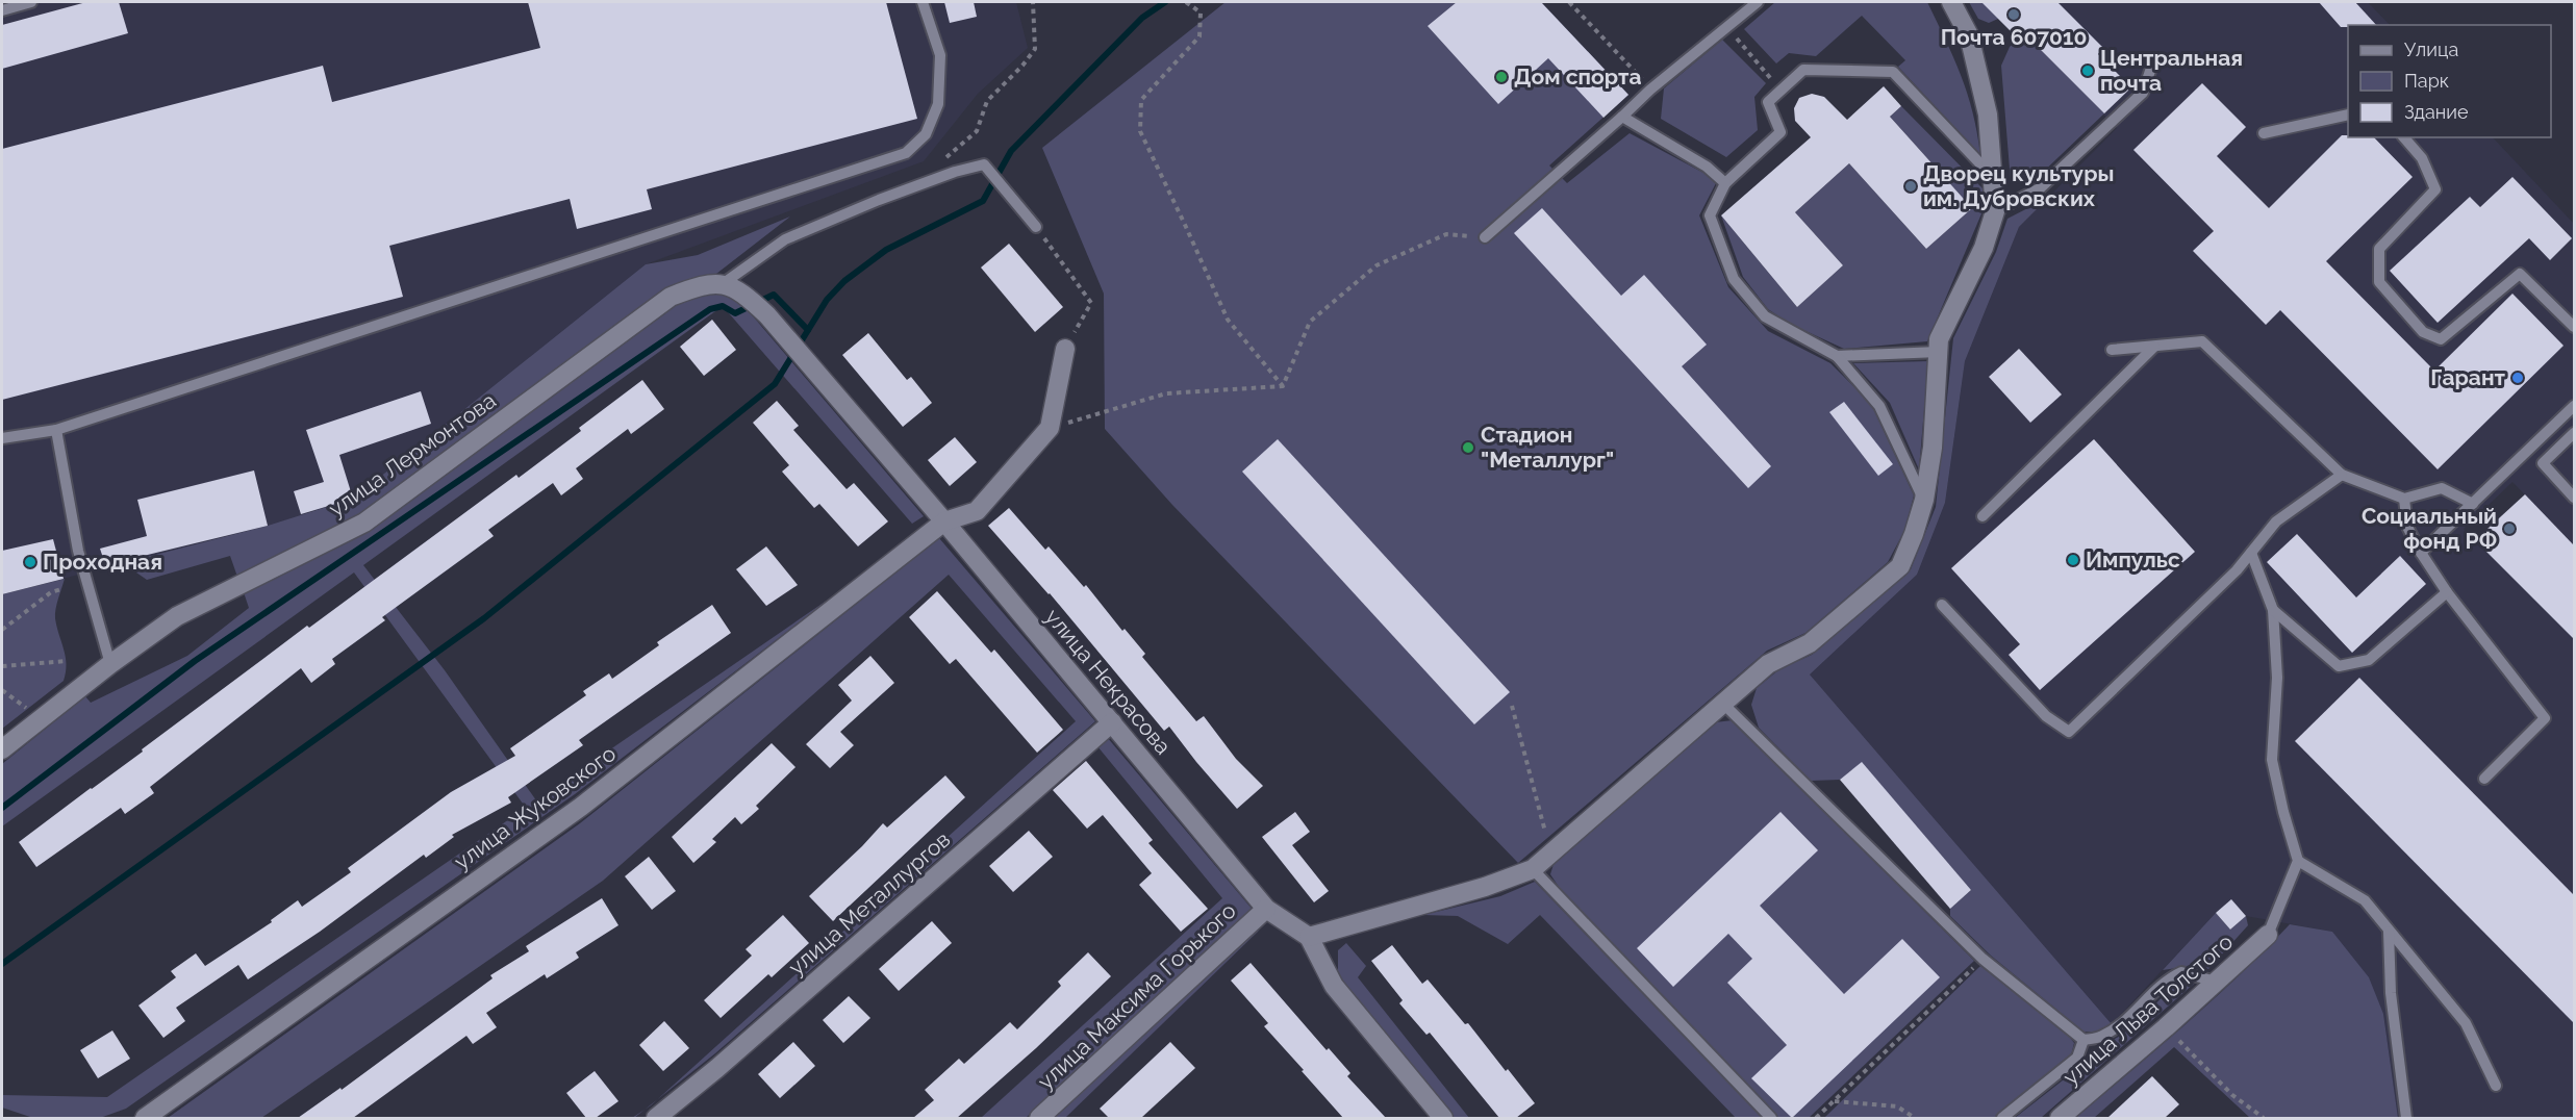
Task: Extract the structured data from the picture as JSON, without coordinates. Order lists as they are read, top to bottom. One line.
{"streets":{"street":["улица Лермонтова","улица Некрасова","улица Жуковского","улица Металлургов","улица Максима Горького","улица Льва Толстого"]},"crossings":[["улица Лермонтова","улица Некрасова"],["улица Некрасова","улица Жуковского"],["улица Некрасова","улица Металлургов"],["улица Некрасова","улица Максима Горького"]],"places":["Почта 607010","Центральная почта","Дом спорта","Дворец культуры им. Дубровских","Гарант","Стадион \"Металлург\"","Социальный фонд РФ","Импульс","Проходная"],"legend":["Улица","Парк","Здание"]}
